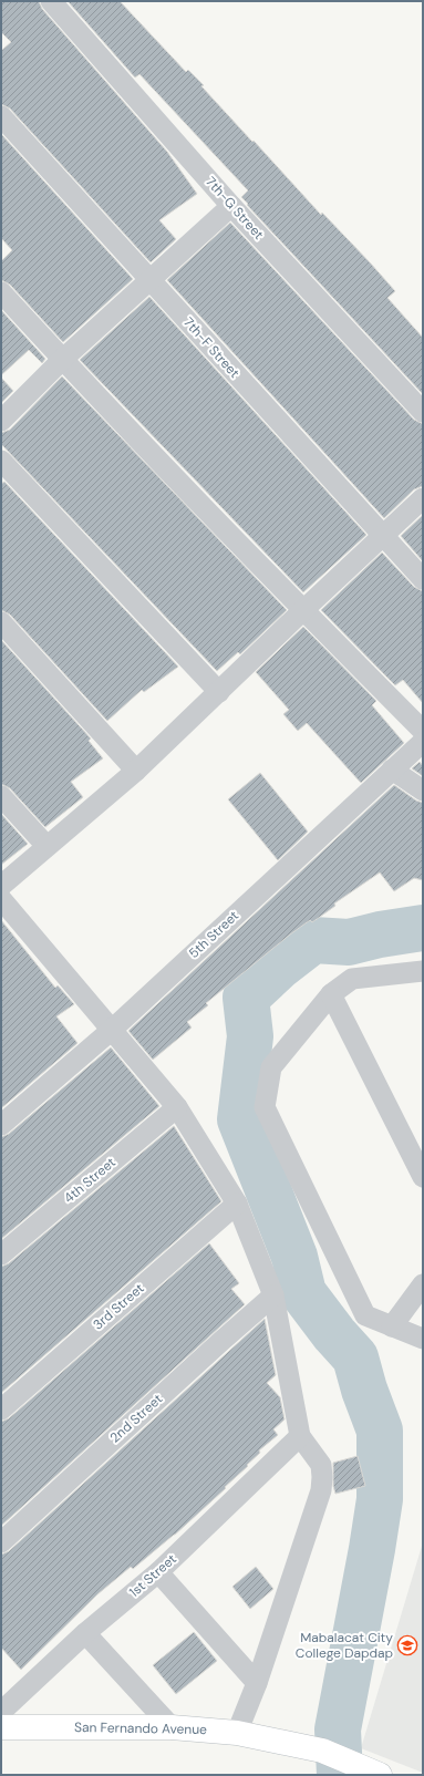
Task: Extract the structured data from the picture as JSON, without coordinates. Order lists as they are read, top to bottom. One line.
{"streets":{"main road":["San Fernando Avenue"],"street":["7th-G Street","7th-F Street","5th Street","4th Street","3rd Street","2nd Street","1st Street"]},"places":{"school or university":["Mabalacat City College Dapdap"]}}
